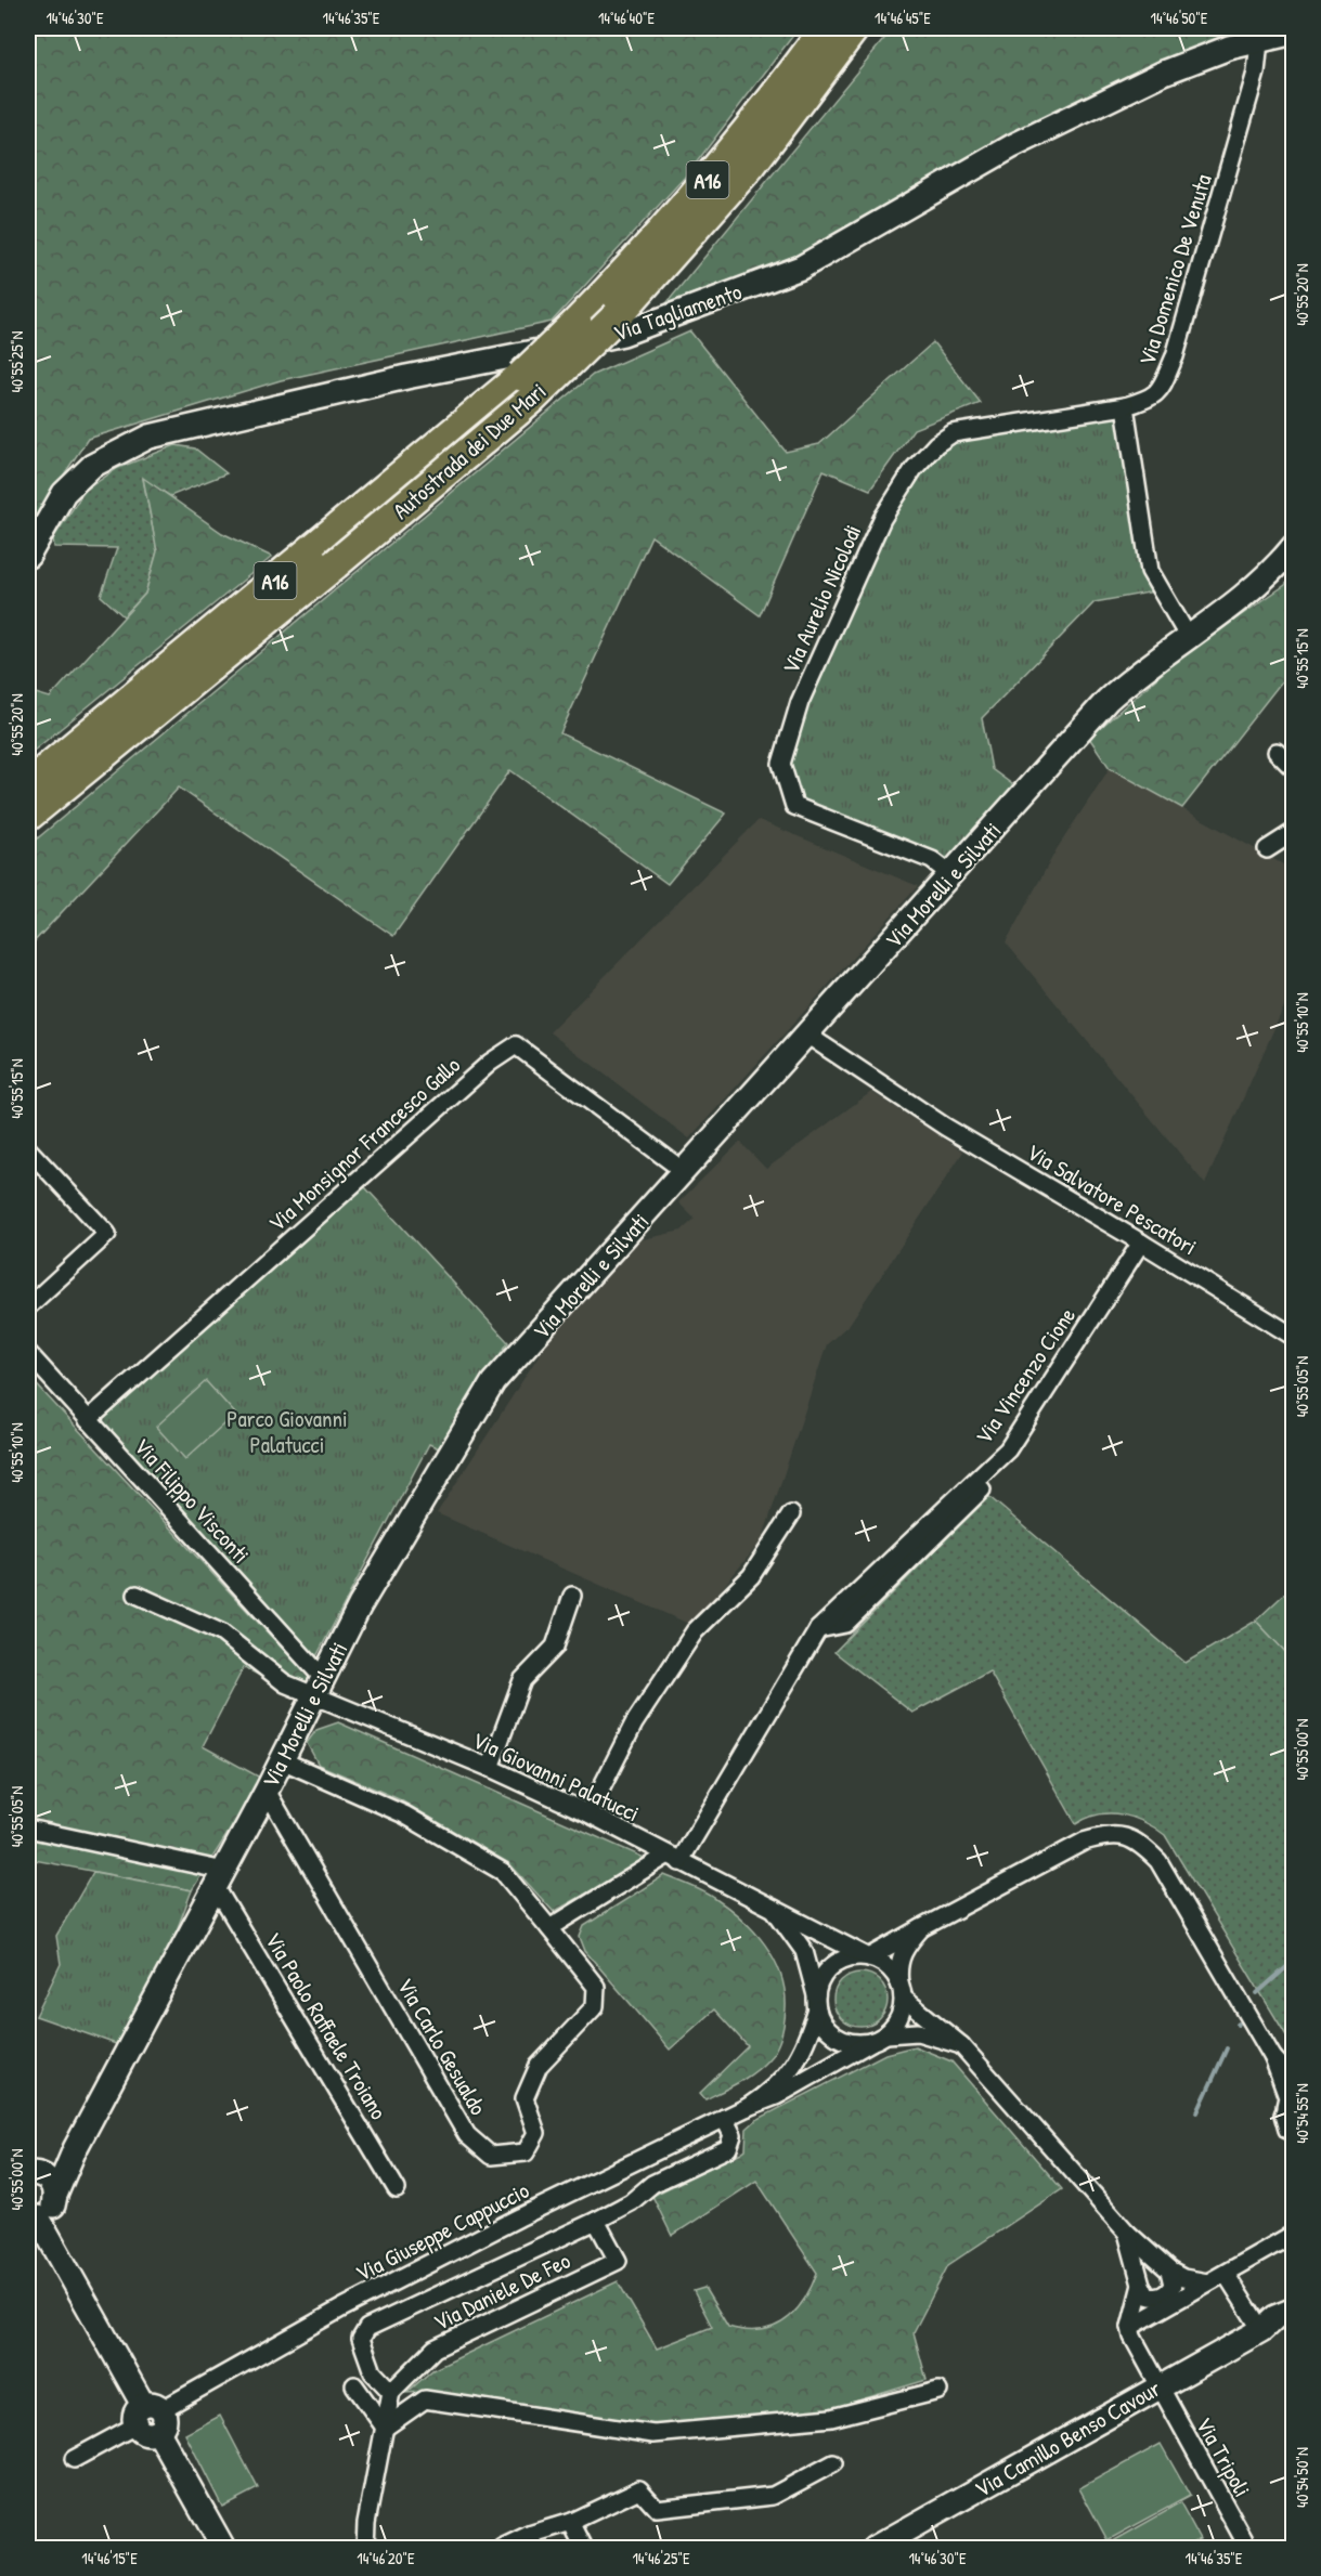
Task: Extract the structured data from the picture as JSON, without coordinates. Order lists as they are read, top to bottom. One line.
{"streets":{"highway":["A16","Autostrada dei Due Mari"],"main road":["Via Tagliamento","Via Morelli e Silvati","Via Camillo Benso Cavour"],"street":["Via Domenico De Venuta","Via Aurelio Nicolodi","Via Monsignor Francesco Gallo","Via Salvatore Pescatori","Via Vincenzo Cione","Via Filippo Visconti","Via Giovanni Palatucci","Via Paolo Raffaele Troiano","Via Carlo Gesualdo","Via Giuseppe Cappuccio","Via Daniele De Feo","Via Tripoli"]},"crossings":[["Via Domenico De Venuta","Via Tagliamento"],["Via Domenico De Venuta","Via Aurelio Nicolodi"],["Via Aurelio Nicolodi","Via Morelli e Silvati"],["Via Morelli e Silvati","Via Monsignor Francesco Gallo"],["Via Morelli e Silvati","Via Salvatore Pescatori"],["Via Morelli e Silvati","Via Filippo Visconti"],["Via Morelli e Silvati","Via Giovanni Palatucci"],["Via Morelli e Silvati","Via Paolo Raffaele Troiano"],["Via Morelli e Silvati","Via Carlo Gesualdo"],["Via Monsignor Francesco Gallo","Via Filippo Visconti"],["Via Salvatore Pescatori","Via Vincenzo Cione"],["Via Vincenzo Cione","Via Giovanni Palatucci"],["Via Filippo Visconti","Via Giovanni Palatucci"],["Via Giovanni Palatucci","Via Giuseppe Cappuccio"],["Via Giuseppe Cappuccio","Via Daniele De Feo"],["Via Camillo Benso Cavour","Via Tripoli"]],"parks":["Parco Giovanni Palatucci"],"coordinates":["14°46'30\"E","14°46'35\"E","14°46'40\"E","14°46'45\"E","14°46'50\"E","40°55'20\"N","40°55'25\"N","40°55'15\"N","40°55'10\"N","40°55'05\"N","40°55'00\"N","40°54'55\"N","40°54'50\"N","14°46'15\"E","14°46'20\"E","14°46'25\"E"]}
